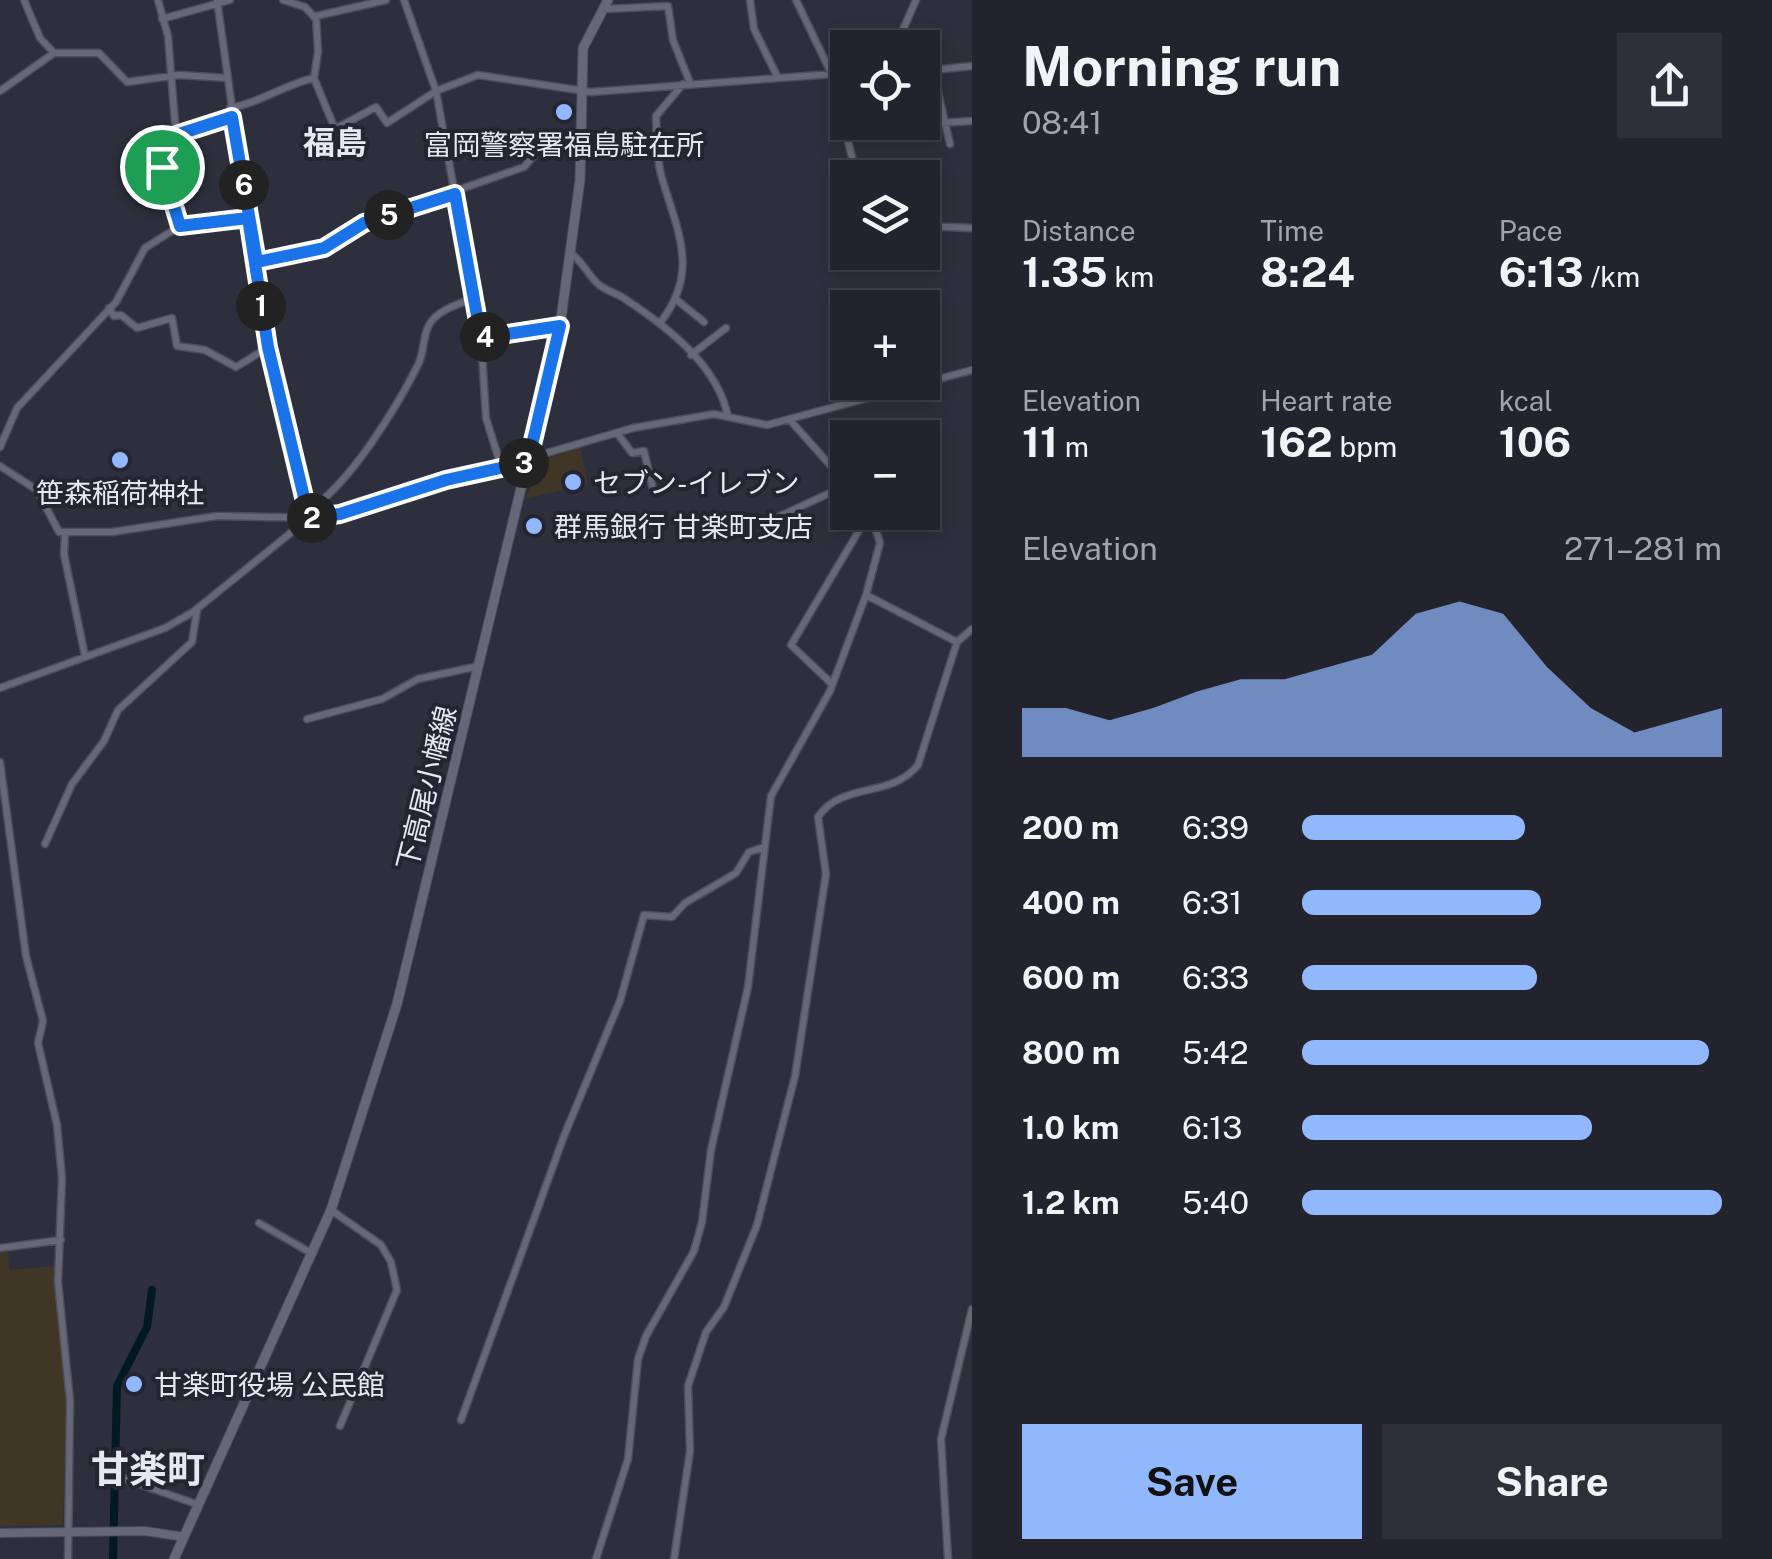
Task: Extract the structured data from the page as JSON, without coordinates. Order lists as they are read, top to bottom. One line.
{"streets":{"main road":["下高尾小幡線"]},"districts":["福島","甘楽町"],"places":["富岡警察署福島駐在所","笹森稲荷神社","セブン-イレブン","群馬銀行 甘楽町支店","甘楽町役場 公民館"],"page":{"heading":["Morning run","08:41"],"map_buttons":["+","−"],"pins":["6","5","1","4","3","2"],"stats":[["Distance","1.35 km"],["Time","8:24"],["Pace","6:13 /km"],["Elevation","11 m"],["Heart rate","162 bpm"],["kcal","106"]],"chart":["Elevation","271–281 m"],"list":[{"name":"200 m","note":"6:39"},{"name":"400 m","note":"6:31"},{"name":"600 m","note":"6:33"},{"name":"800 m","note":"5:42"},{"name":"1.0 km","note":"6:13"},{"name":"1.2 km","note":"5:40"}],"buttons":["Save","Share"]}}
